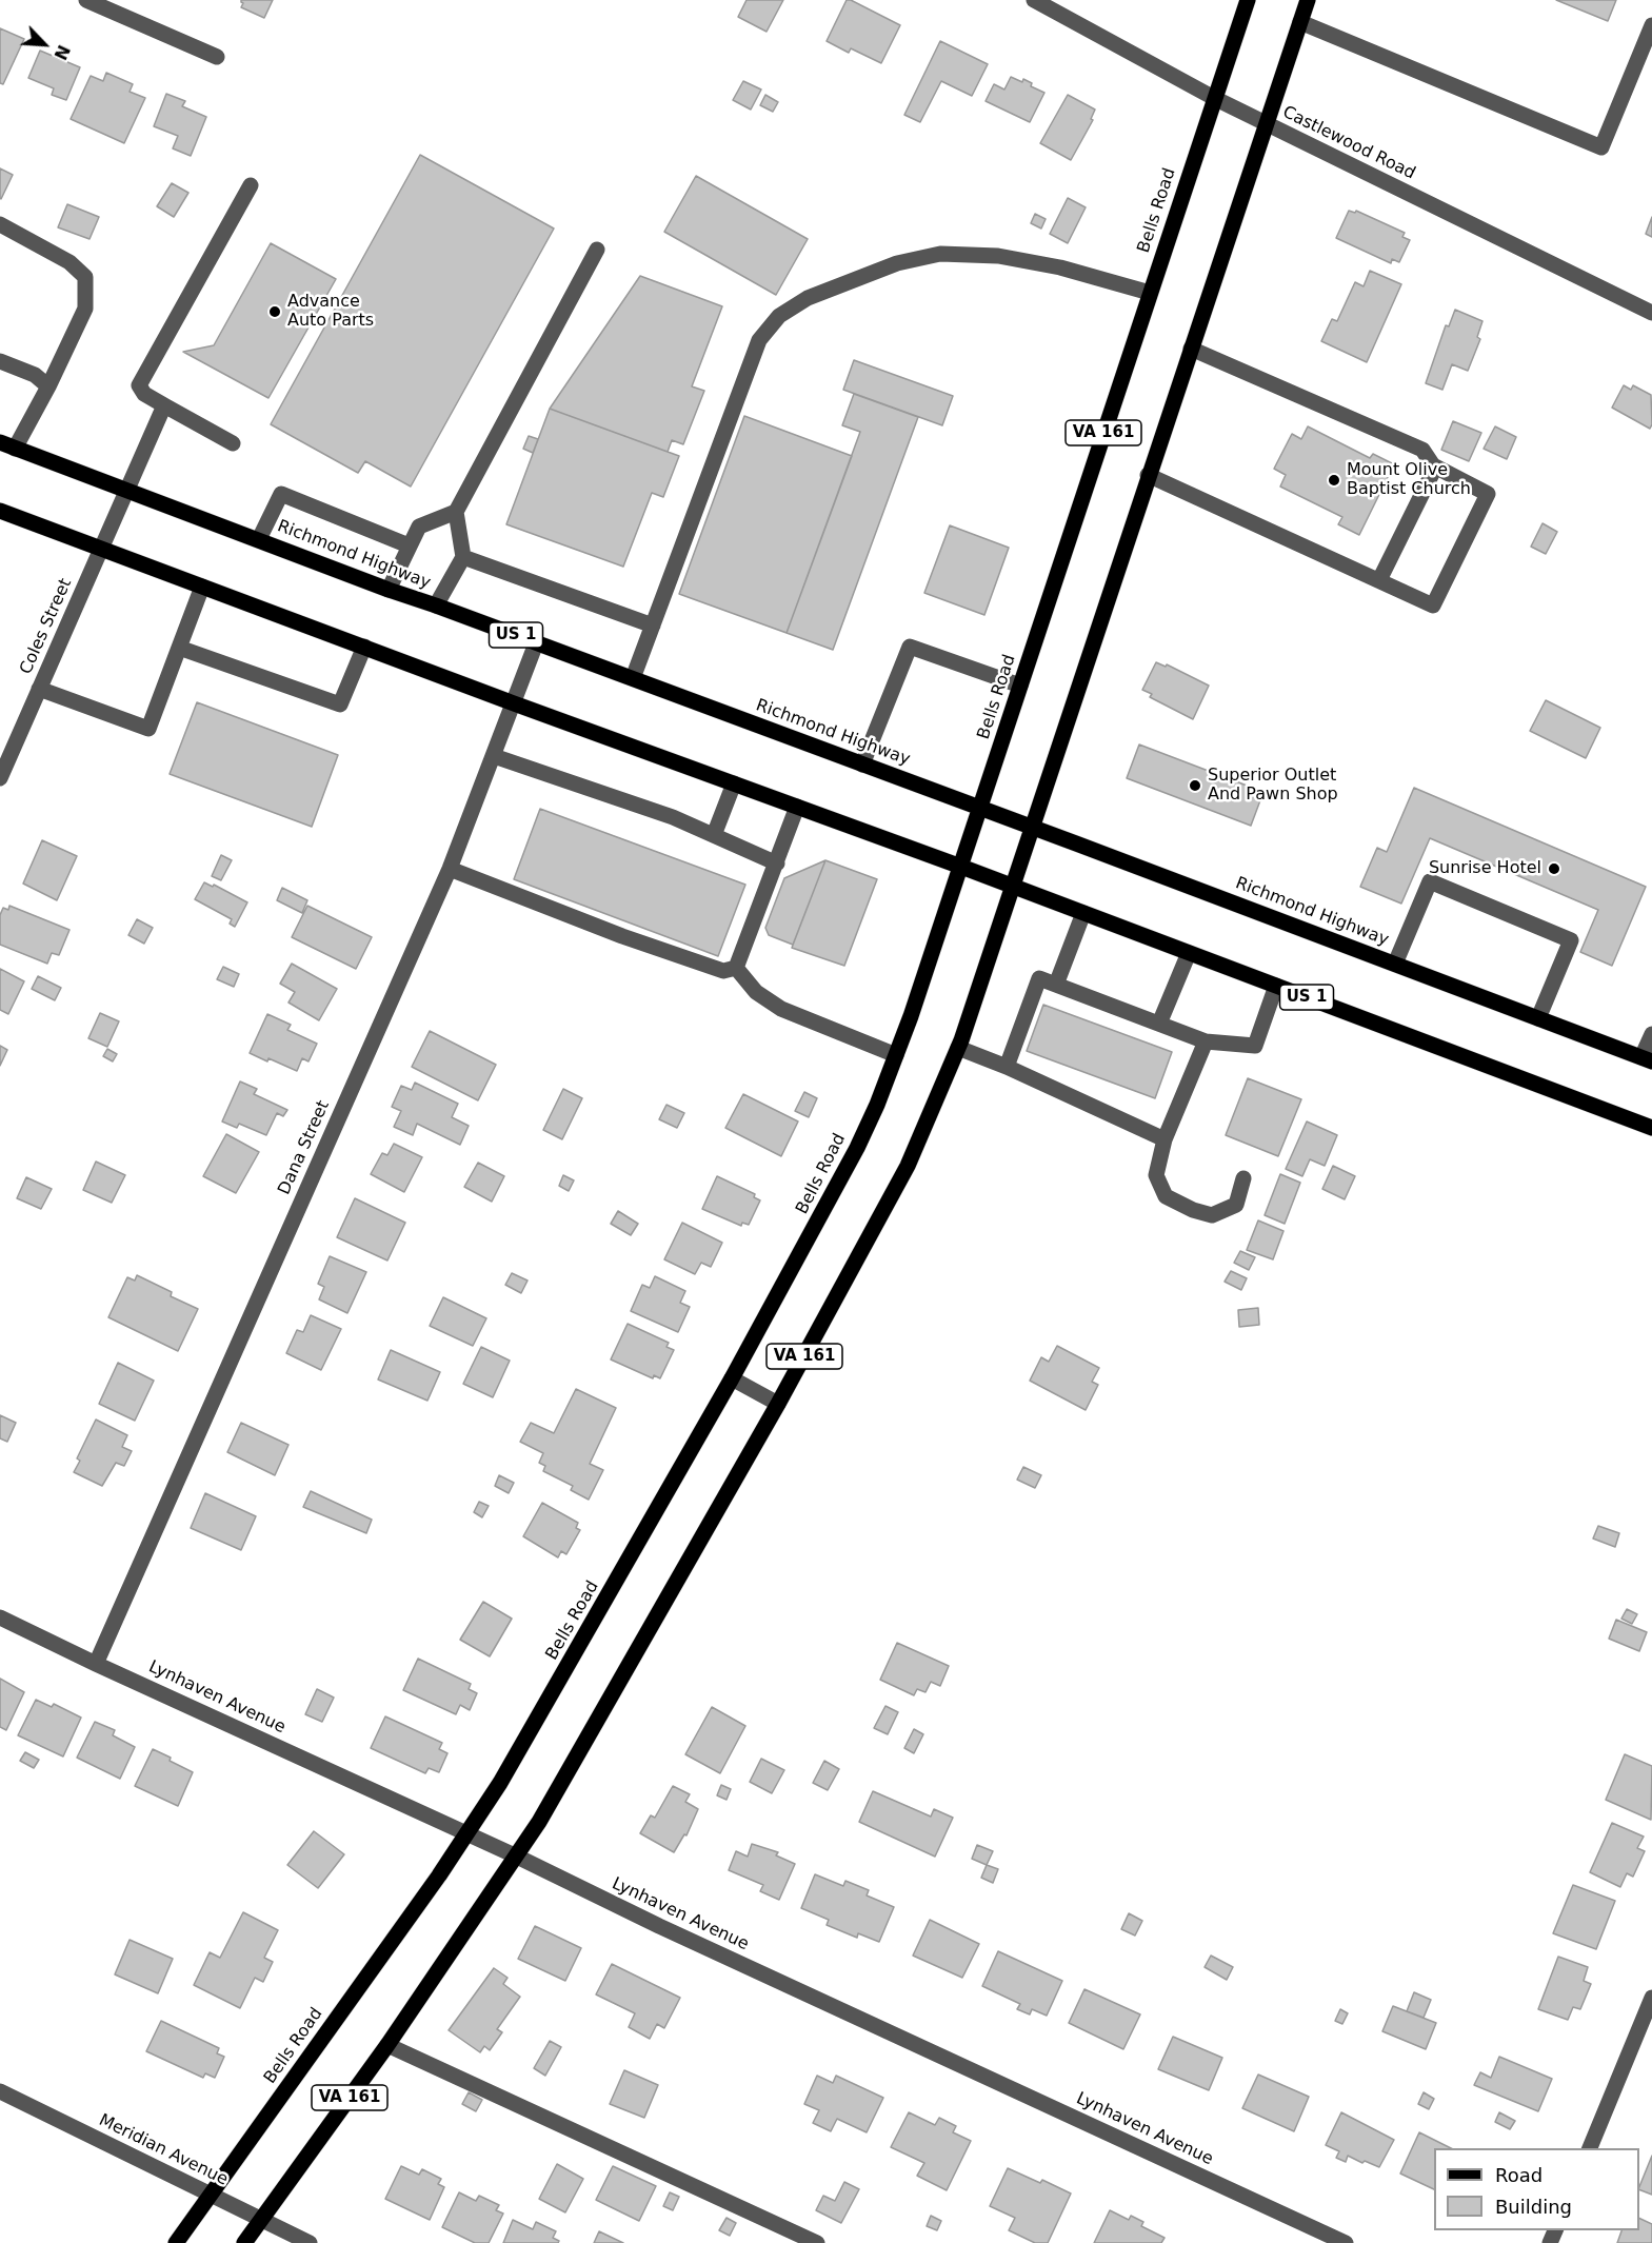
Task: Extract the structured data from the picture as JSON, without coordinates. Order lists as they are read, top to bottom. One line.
{"streets":{"main road":["Bells Road","VA 161","Richmond Highway","US 1"],"street":["Castlewood Road","Coles Street","Dana Street","Lynhaven Avenue","Meridian Avenue"]},"crossings":[["Castlewood Road","Bells Road"],["Castlewood Road","VA 161"],["Bells Road","Richmond Highway"],["Bells Road","US 1"],["Bells Road","Lynhaven Avenue"],["Bells Road","Meridian Avenue"],["VA 161","Richmond Highway"],["VA 161","US 1"],["VA 161","Lynhaven Avenue"],["VA 161","Meridian Avenue"],["Richmond Highway","Coles Street"],["Richmond Highway","Dana Street"],["Coles Street","US 1"],["US 1","Dana Street"],["Dana Street","Lynhaven Avenue"]],"places":["Advance Auto Parts","Mount Olive Baptist Church","Superior Outlet And Pawn Shop","Sunrise Hotel"],"legend":["Road","Building"],"north":"bottom right"}
